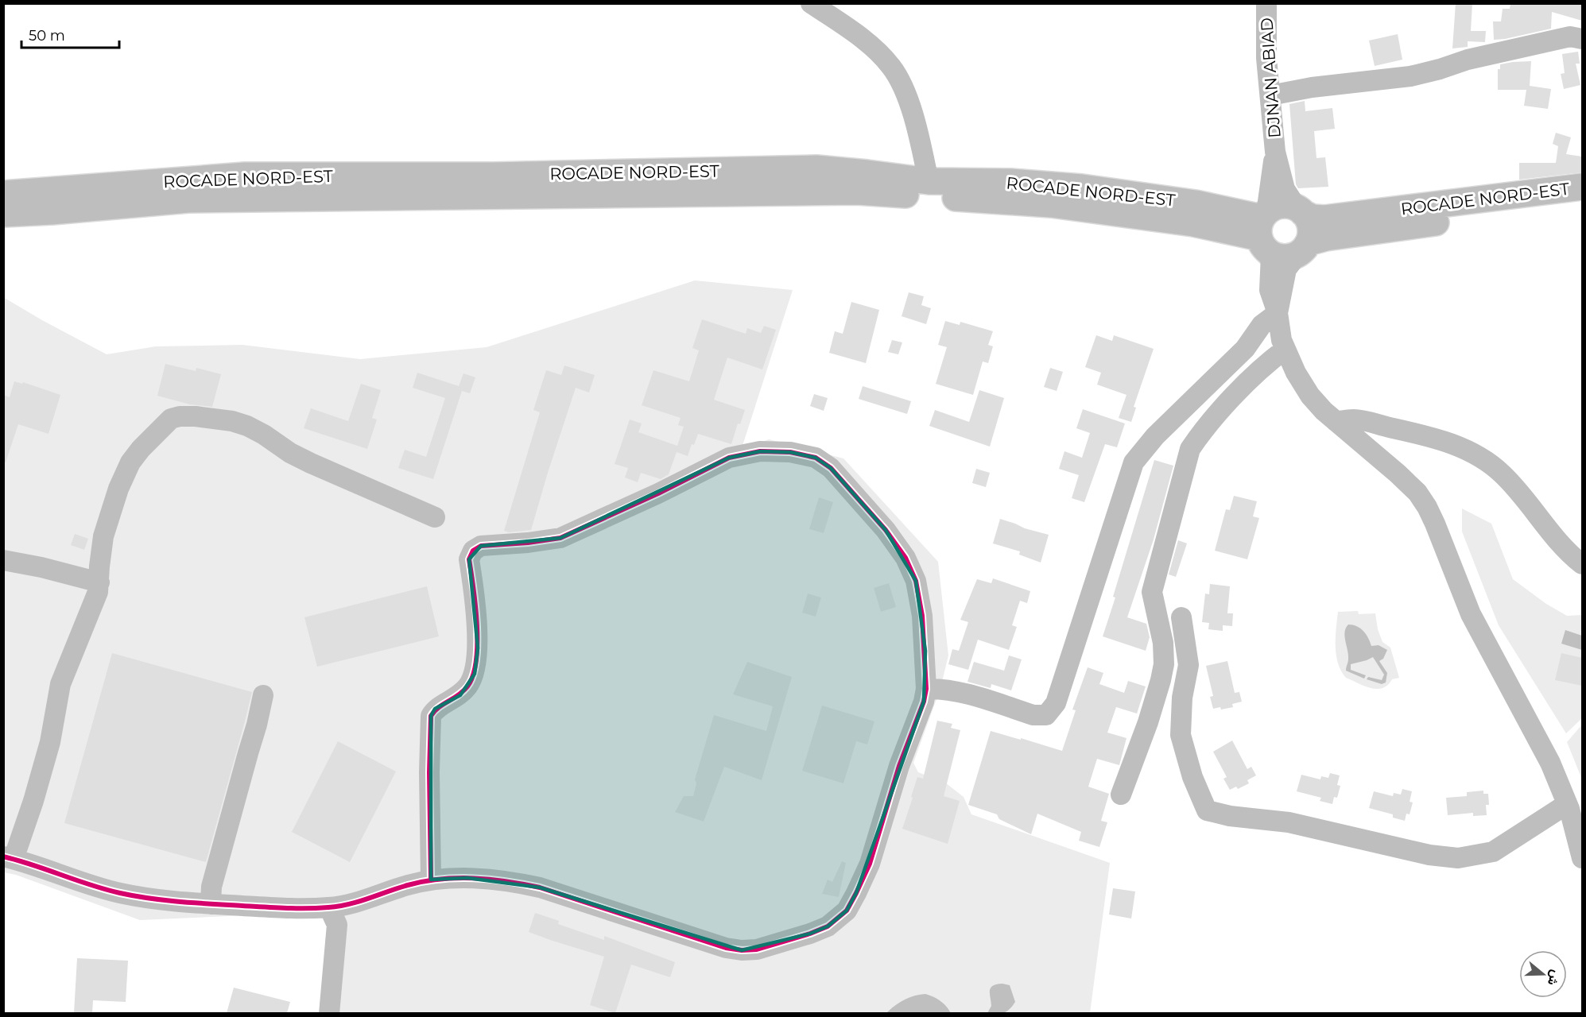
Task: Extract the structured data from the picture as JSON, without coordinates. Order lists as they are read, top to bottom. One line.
{"streets":{"highway":["ROCADE NORD-EST"],"street":["DJNAN ABIAD"]},"scale_bar":"50 m","north":"right"}
